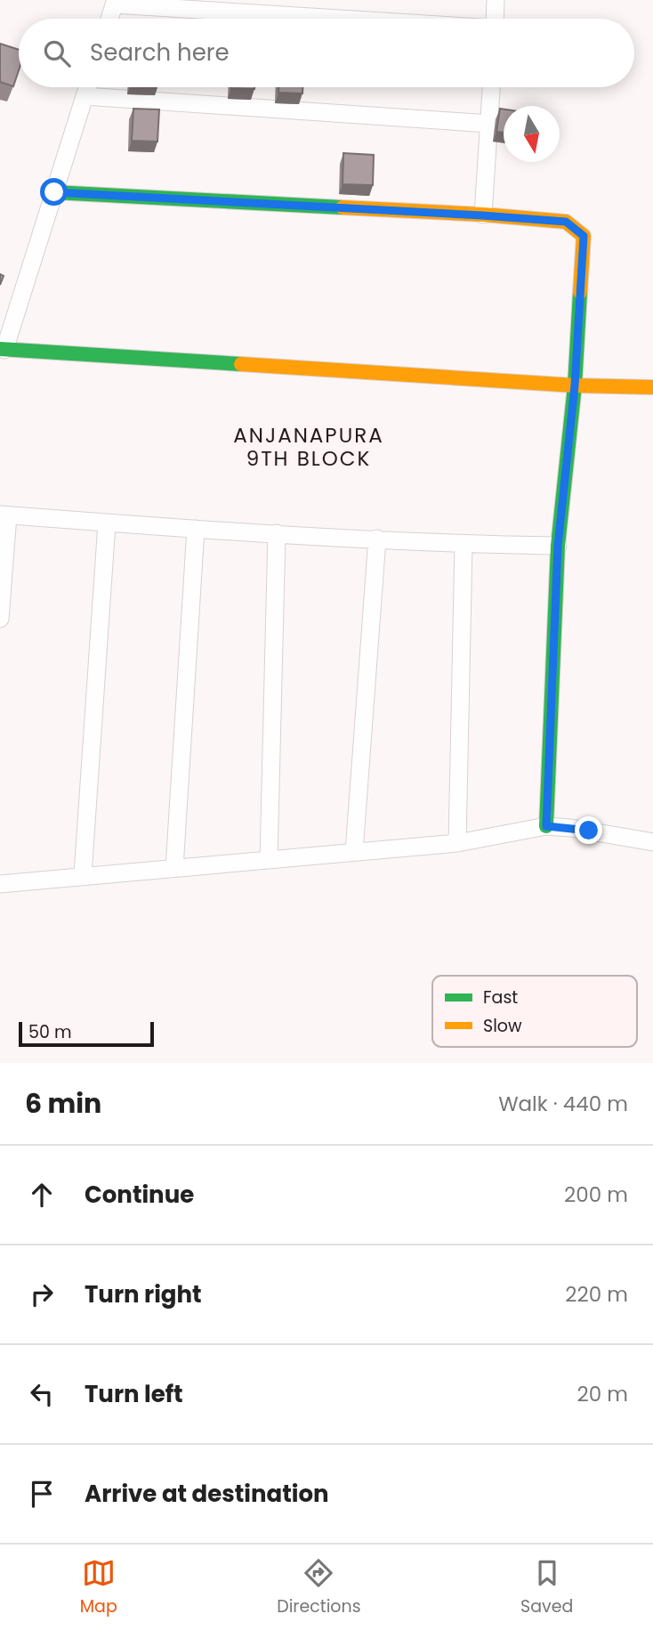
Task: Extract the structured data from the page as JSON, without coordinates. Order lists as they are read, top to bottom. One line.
{"districts":["ANJANAPURA 9TH BLOCK"],"legend":["Fast","Slow"],"scale_bar":"50 m","north":"bottom","page":{"search":"Search here","scale":"50 m","heading":["6 min","Walk · 440 m"],"list":[["Continue","200 m"],["Turn right","220 m"],["Turn left","20 m"],"Arrive at destination"],"nav":["Map","Directions","Saved"]}}
